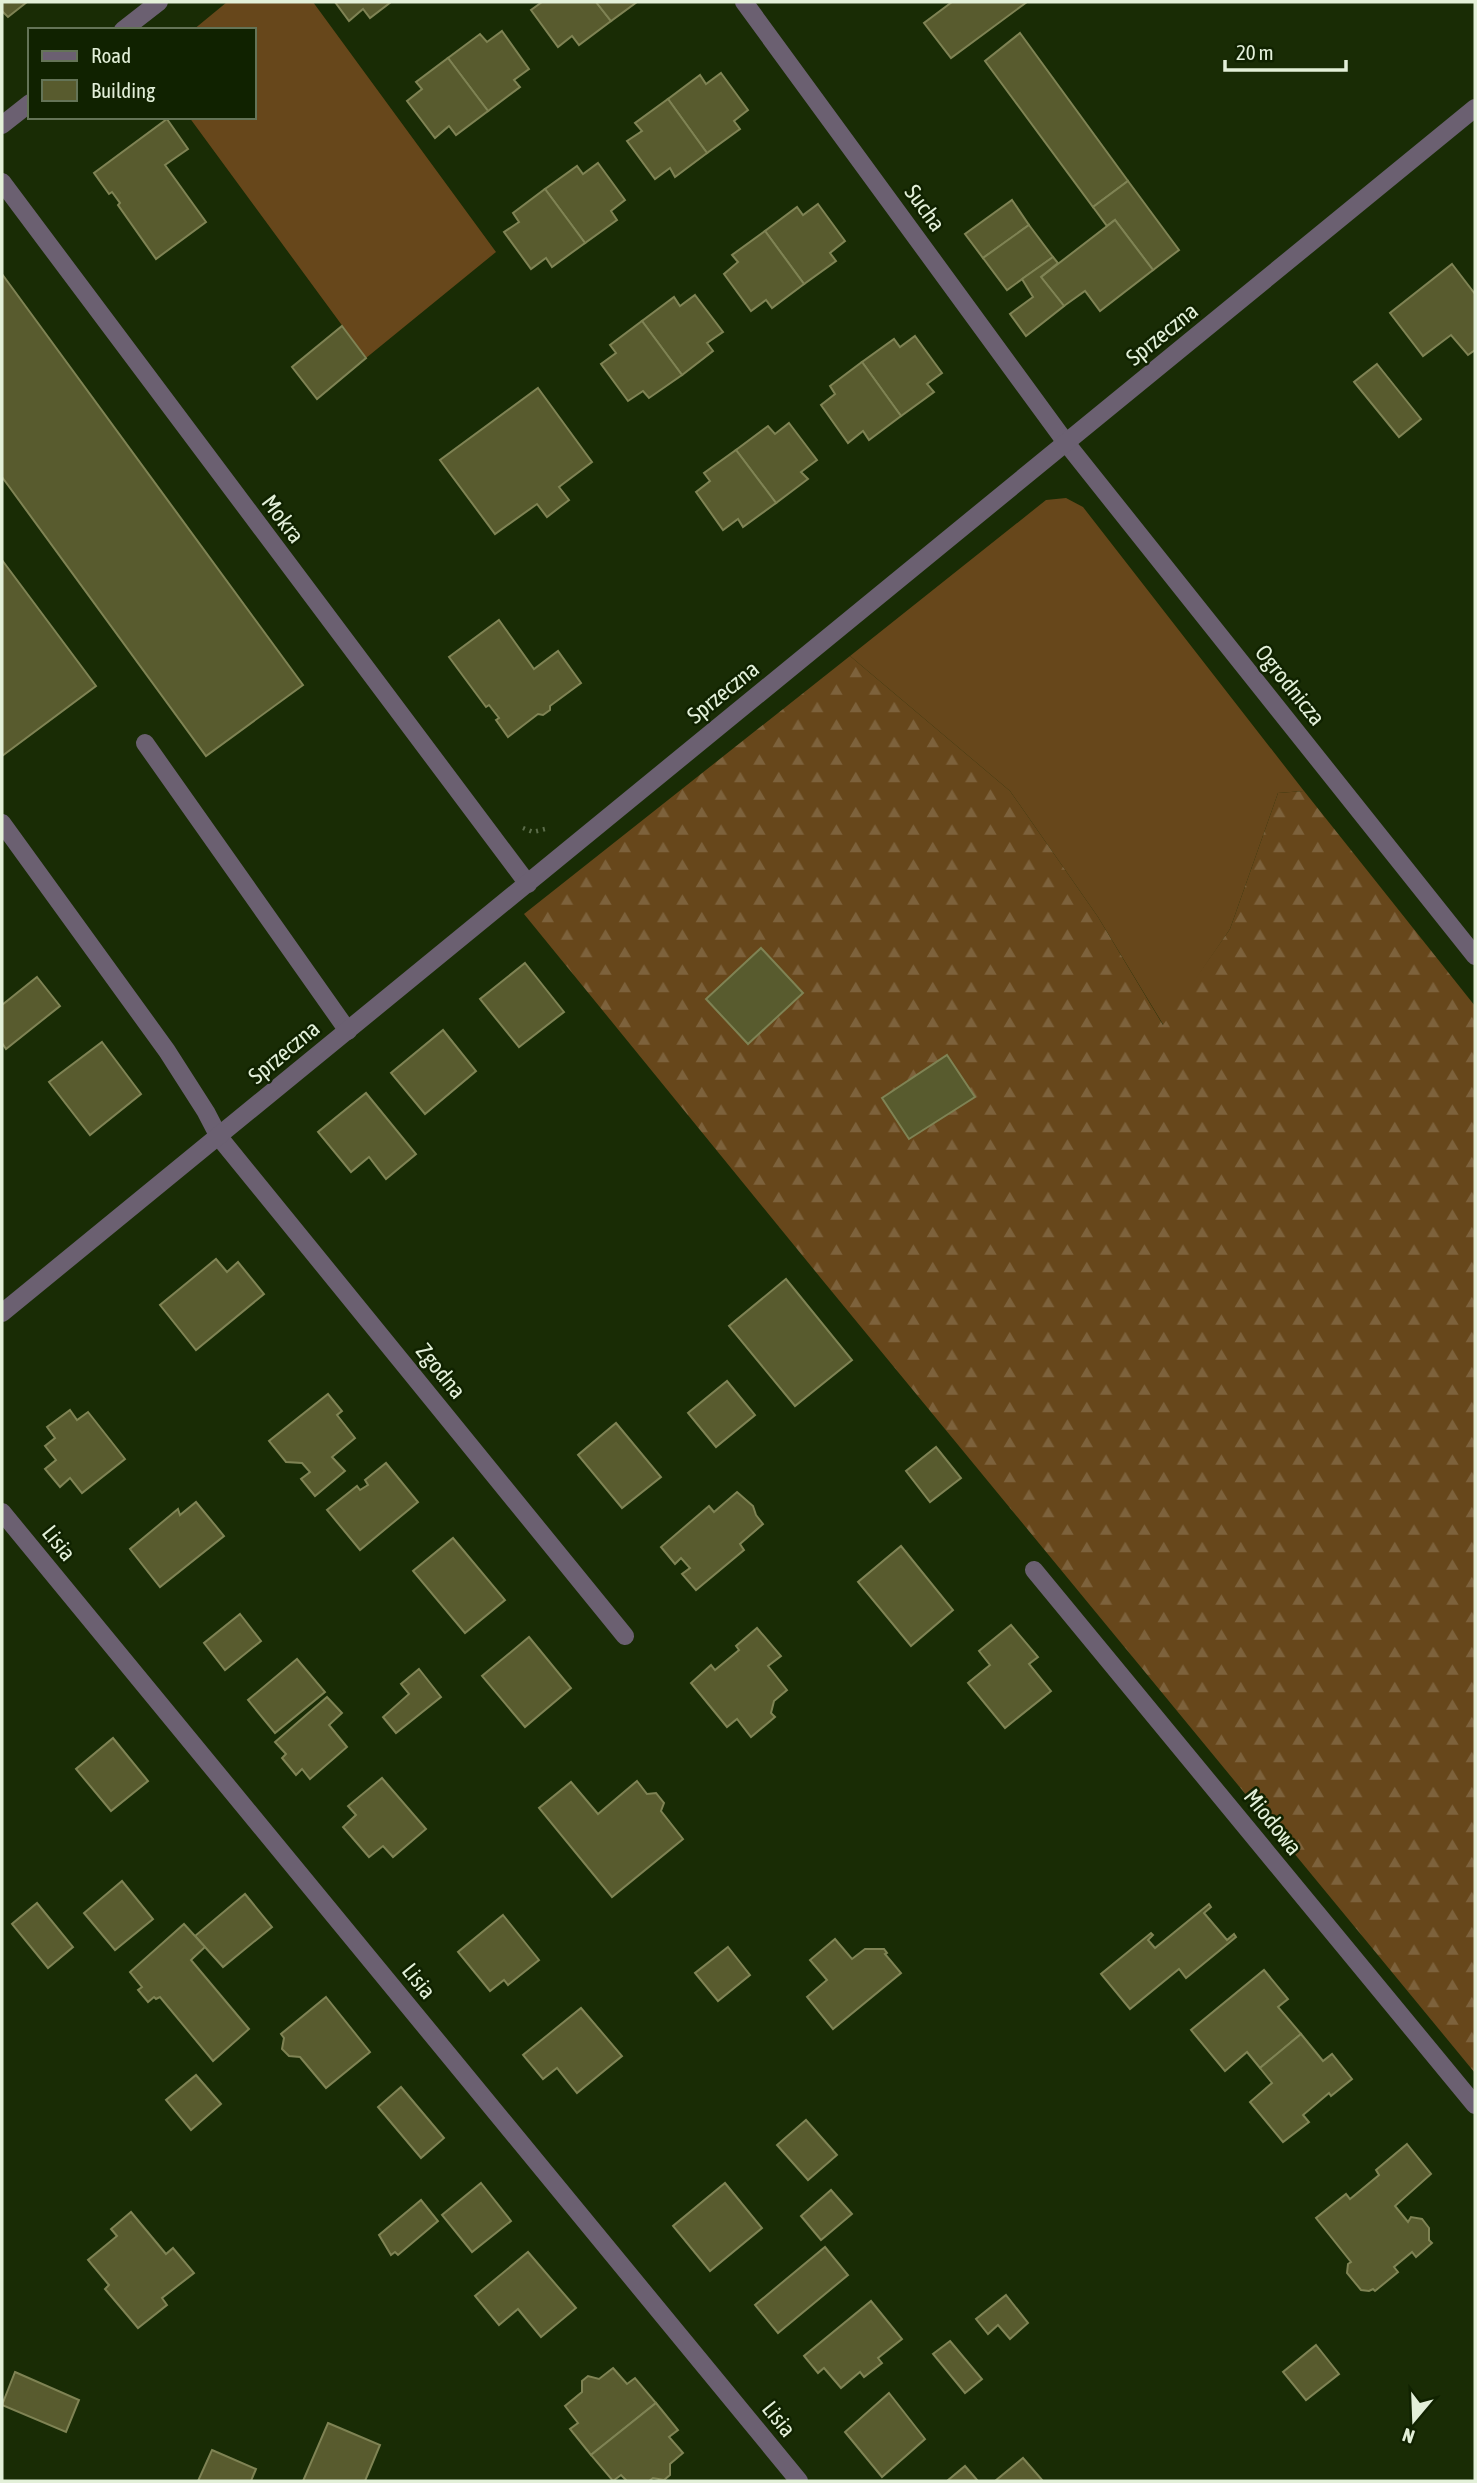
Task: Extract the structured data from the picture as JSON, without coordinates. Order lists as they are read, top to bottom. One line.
{"streets":{"street":["Sucha","Sprzeczna","Mokra","Ogrodnicza","Zgodna","Lisia","Miodowa"]},"crossings":[["Sucha","Sprzeczna"],["Sucha","Ogrodnicza"],["Sprzeczna","Mokra"],["Sprzeczna","Ogrodnicza"],["Sprzeczna","Zgodna"]],"legend":["Road","Building"],"scale_bar":"20 m","north":"bottom"}
